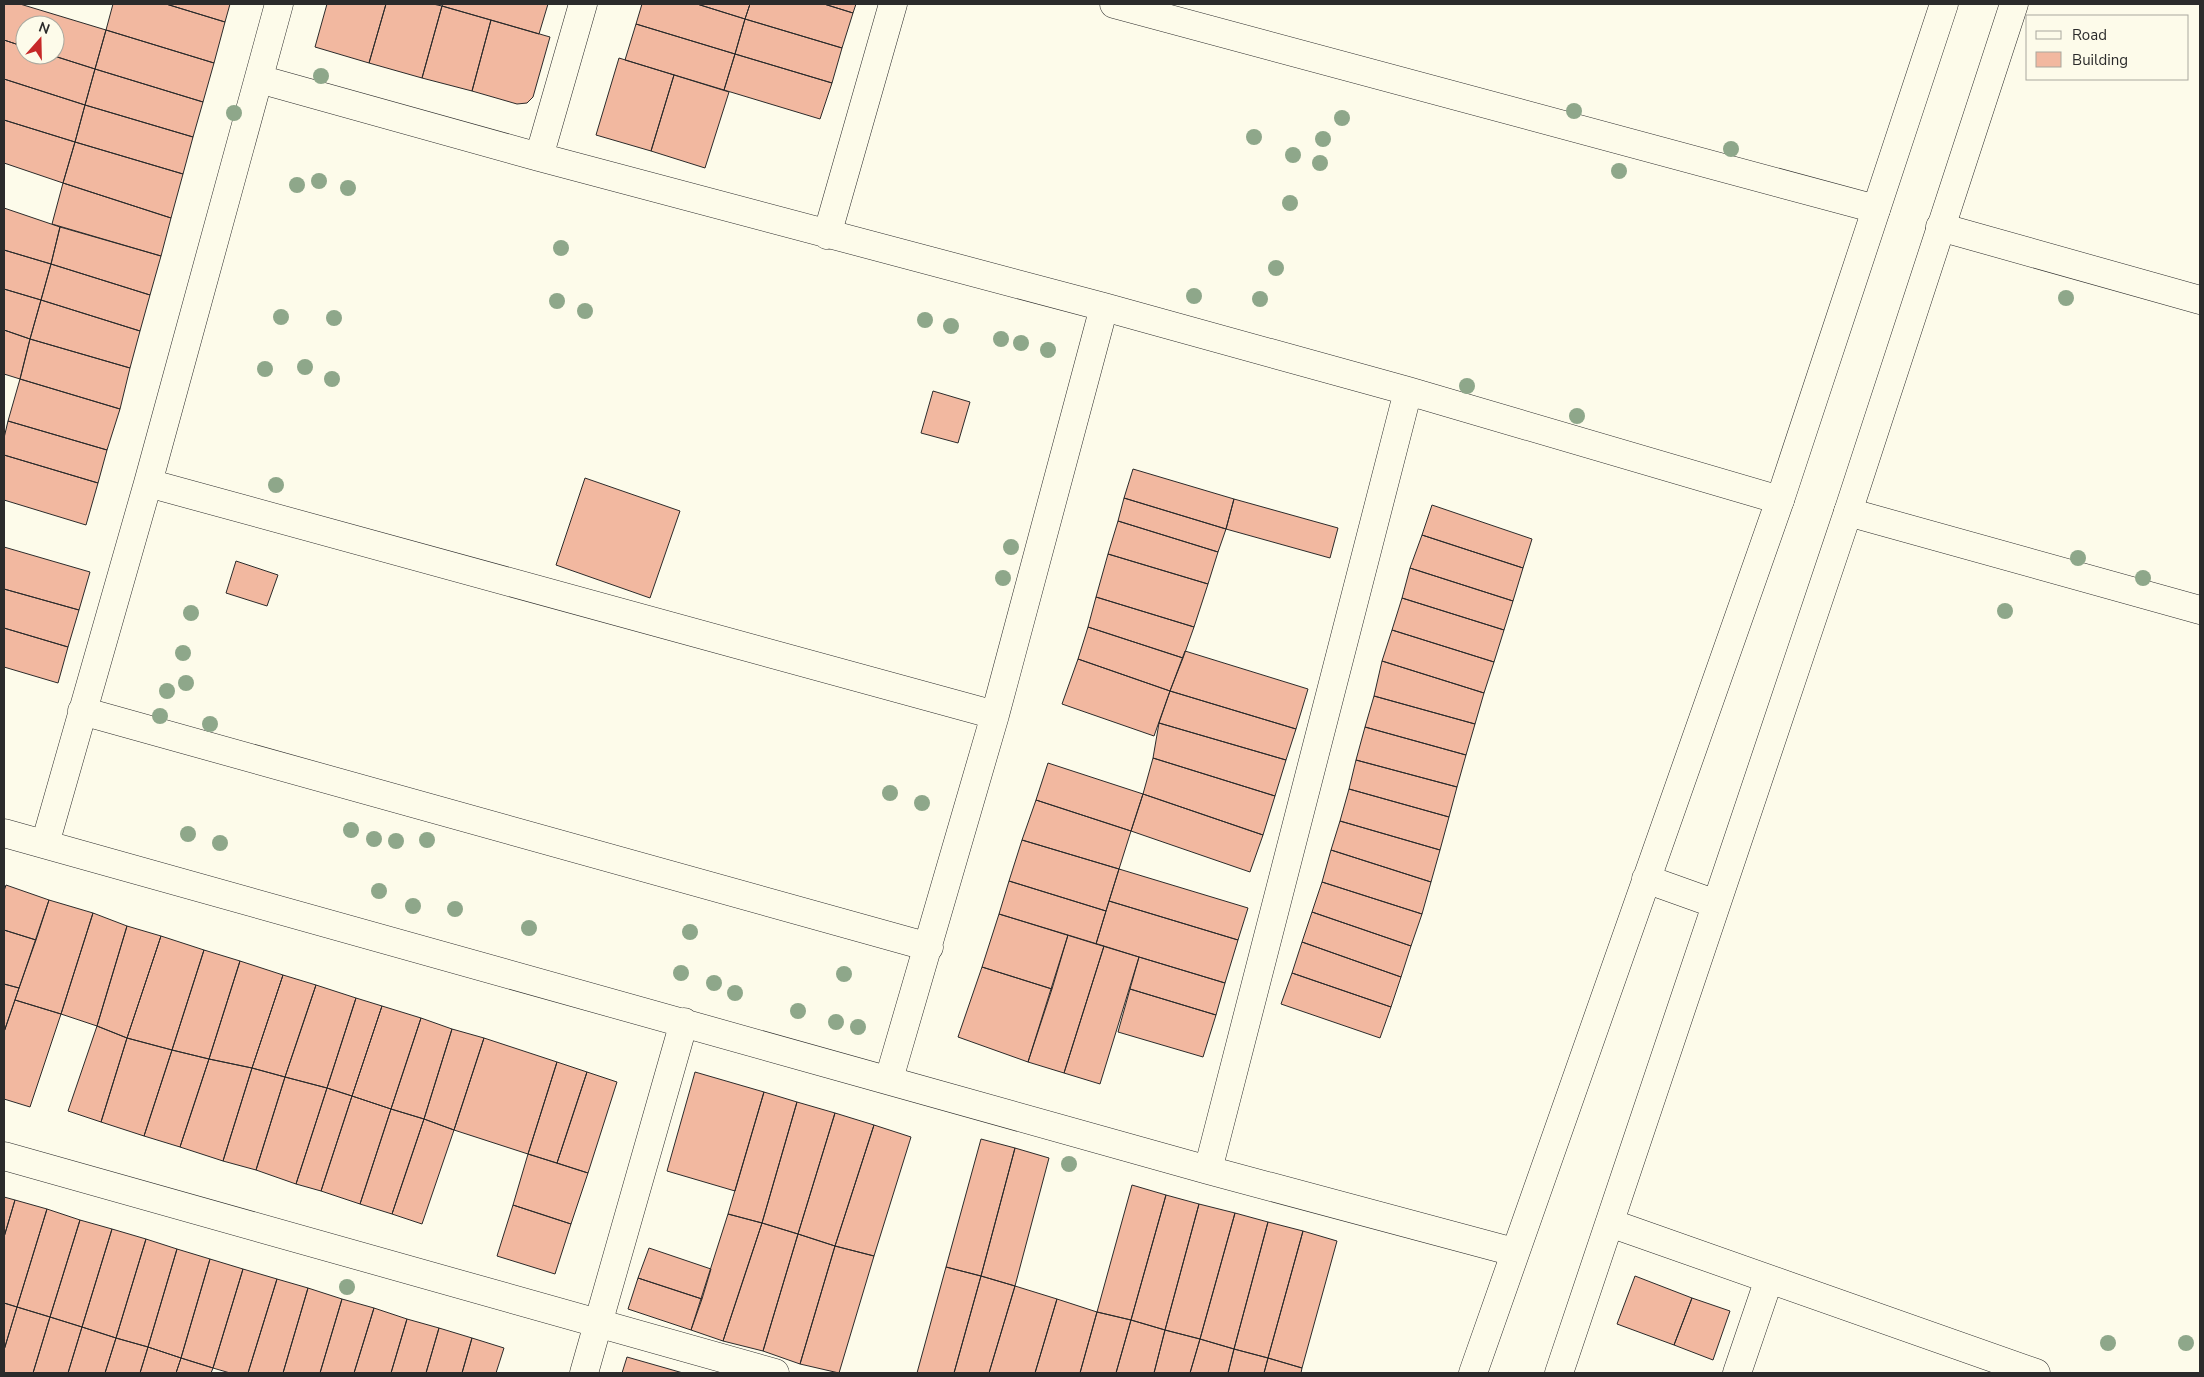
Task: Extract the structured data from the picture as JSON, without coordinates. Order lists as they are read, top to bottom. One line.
{"legend":["Road","Building"],"north":"top"}
